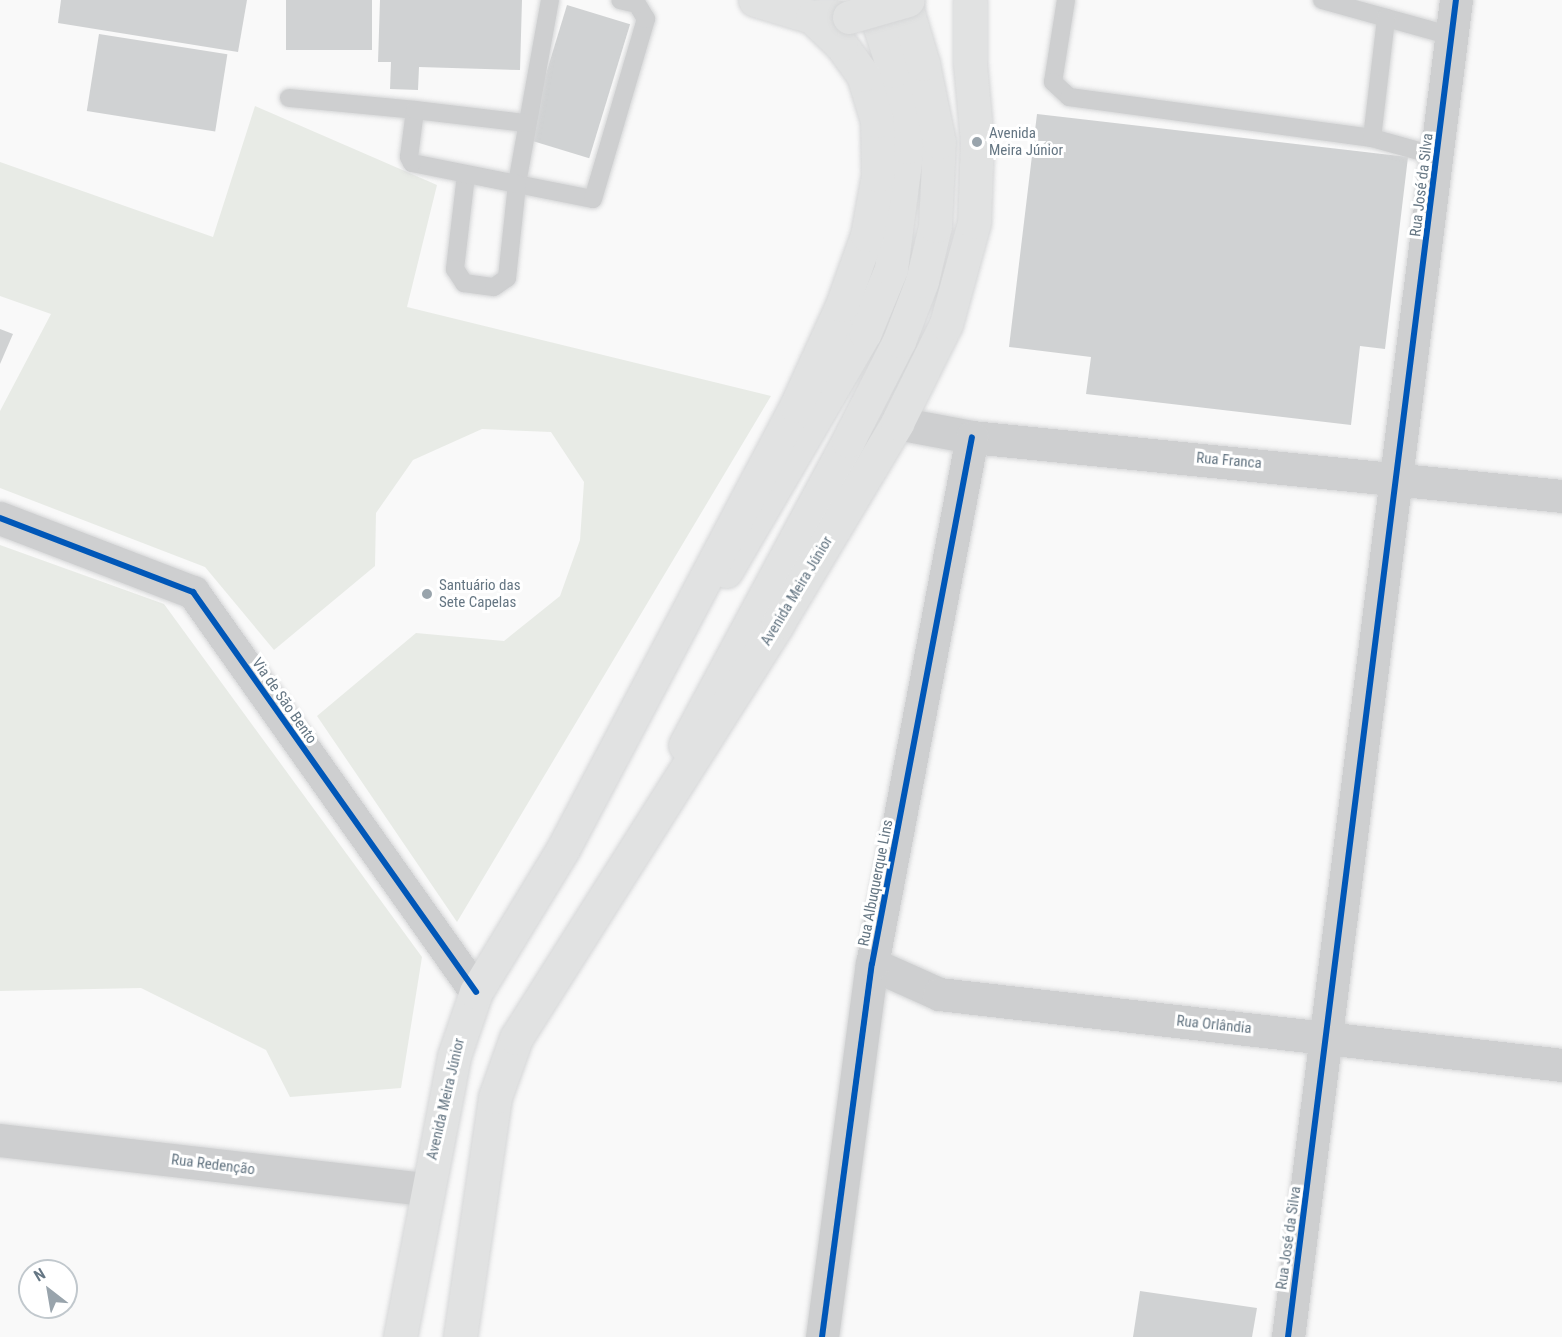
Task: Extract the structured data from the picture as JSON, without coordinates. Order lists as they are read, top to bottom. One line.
{"streets":{"main road":["Avenida Meira Júnior"],"street":["Rua José da Silva","Rua Franca","Via de São Bento","Rua Albuquerque Lins","Rua Orlândia","Rua Redenção"]},"crossings":[["Rua José da Silva","Rua Franca"],["Rua José da Silva","Rua Orlândia"],["Rua Franca","Avenida Meira Júnior"],["Rua Franca","Rua Albuquerque Lins"],["Avenida Meira Júnior","Via de São Bento"],["Avenida Meira Júnior","Rua Redenção"],["Rua Albuquerque Lins","Rua Orlândia"]],"places":["Avenida Meira Júnior","Santuário das Sete Capelas"],"north":"top left"}
